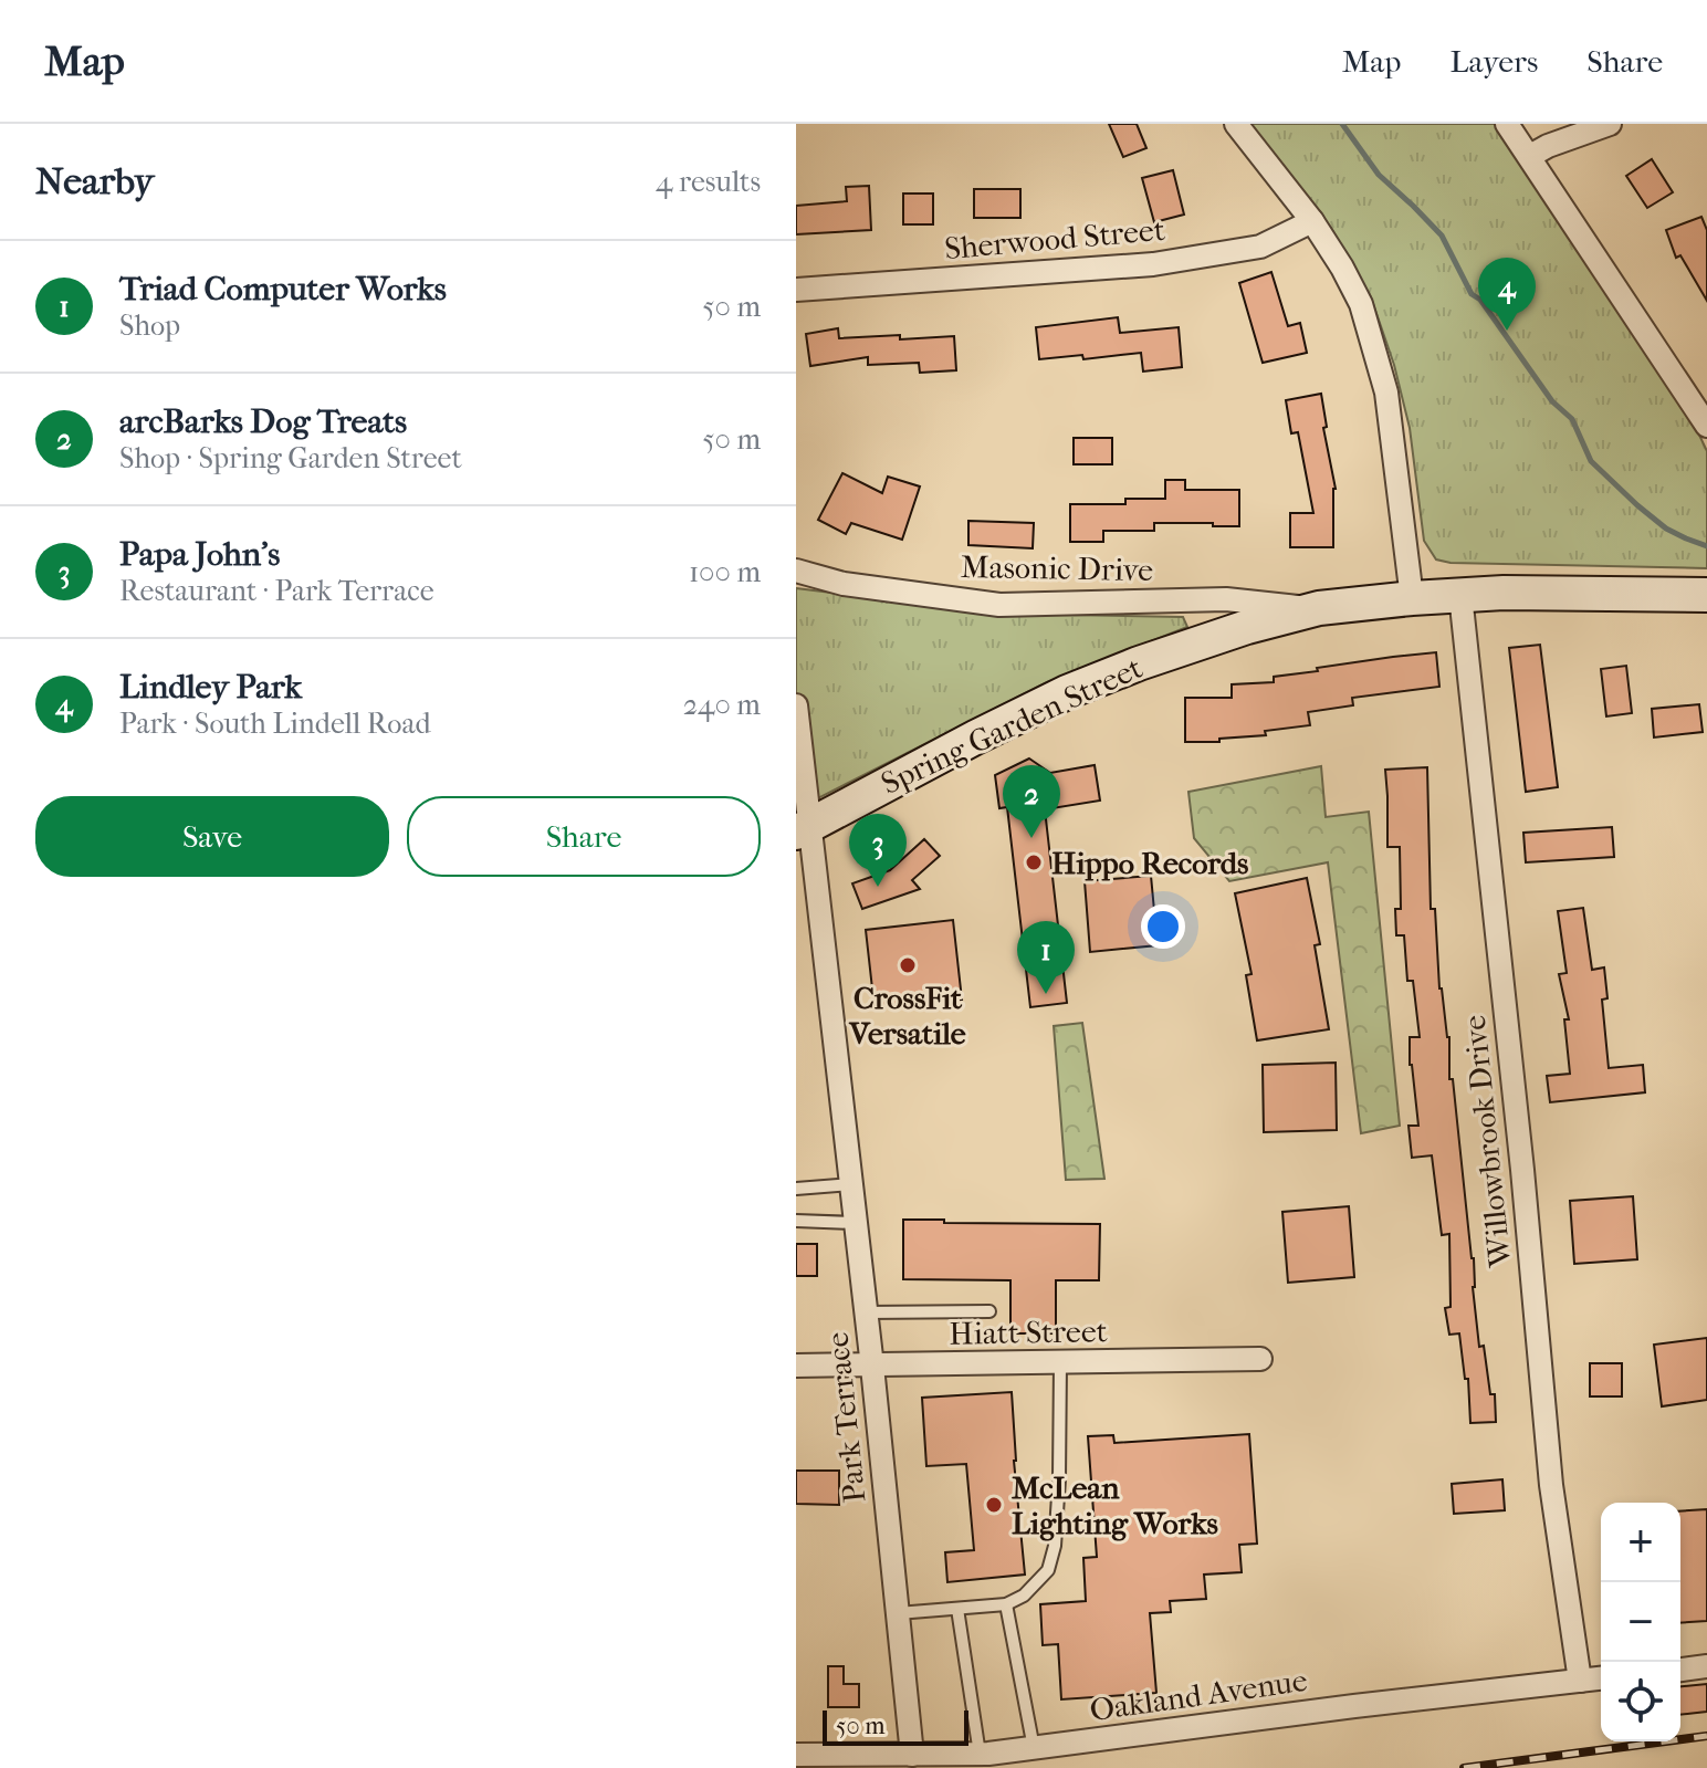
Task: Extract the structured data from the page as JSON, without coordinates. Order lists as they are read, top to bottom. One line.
{"streets":{"main road":["Spring Garden Street"],"street":["Sherwood Street","Masonic Drive","Willowbrook Drive","Hiatt Street","Park Terrace","Oakland Avenue"]},"crossings":[["Masonic Drive","Spring Garden Street"],["Spring Garden Street","Willowbrook Drive"],["Spring Garden Street","Park Terrace"],["Willowbrook Drive","Oakland Avenue"],["Hiatt Street","Park Terrace"],["Park Terrace","Oakland Avenue"]],"places":["Hippo Records","CrossFit Versatile","McLean Lighting Works"],"scale_bar":"50 m","page":{"header":"Map","nav":["Map","Layers","Share"],"heading":["Nearby","4 results"],"list":[{"mark":"1","name":"Triad Computer Works","note":"Shop","value":"50 m"},{"mark":"2","name":"arcBarks Dog Treats","note":"Shop · Spring Garden Street","value":"50 m"},{"mark":"3","name":"Papa John's","note":"Restaurant · Park Terrace","value":"100 m"},{"mark":"4","name":"Lindley Park","note":"Park · South Lindell Road","value":"240 m"}],"pins":["4","2","3","1"],"buttons":["Save","Share"],"map_buttons":["+","−"],"scale":"50 m"}}
